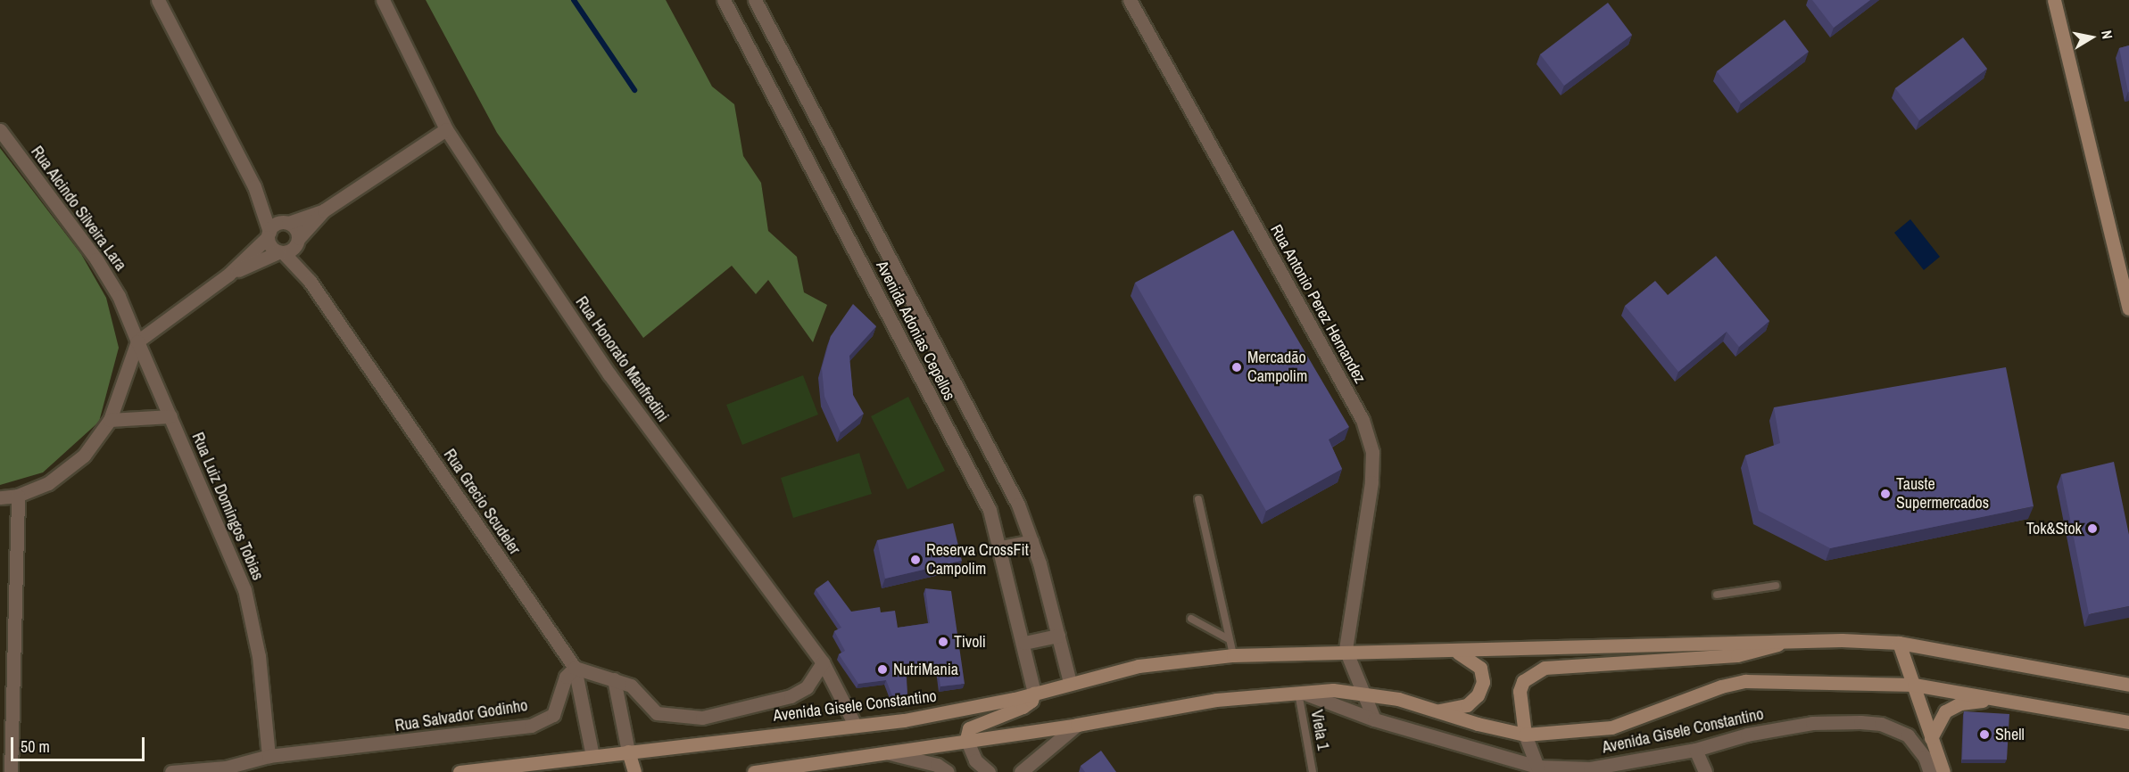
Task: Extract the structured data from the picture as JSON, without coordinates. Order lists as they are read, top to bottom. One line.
{"streets":{"main road":["Avenida Gisele Constantino"],"street":["Rua Alcindo Silveira Lara","Rua Antonio Perez Hernandez","Avenida Adonias Cepellos","Rua Honorato Manfredini","Rua Grecio Scudeler","Rua Luiz Domingos Tobias","Rua Salvador Godinho"],"lane":["Viela 1"]},"crossings":[["Rua Alcindo Silveira Lara","Rua Luiz Domingos Tobias"],["Rua Antonio Perez Hernandez","Avenida Gisele Constantino"],["Avenida Adonias Cepellos","Avenida Gisele Constantino"],["Rua Honorato Manfredini","Avenida Gisele Constantino"],["Rua Grecio Scudeler","Avenida Gisele Constantino"],["Rua Grecio Scudeler","Rua Salvador Godinho"],["Rua Luiz Domingos Tobias","Rua Salvador Godinho"],["Avenida Gisele Constantino","Viela 1"]],"places":["Mercadão Campolim","Tauste Supermercados","Tok&Stok","Reserva CrossFit Campolim","Tivoli","NutriMania","Shell"],"scale_bar":"50 m","north":"right"}
